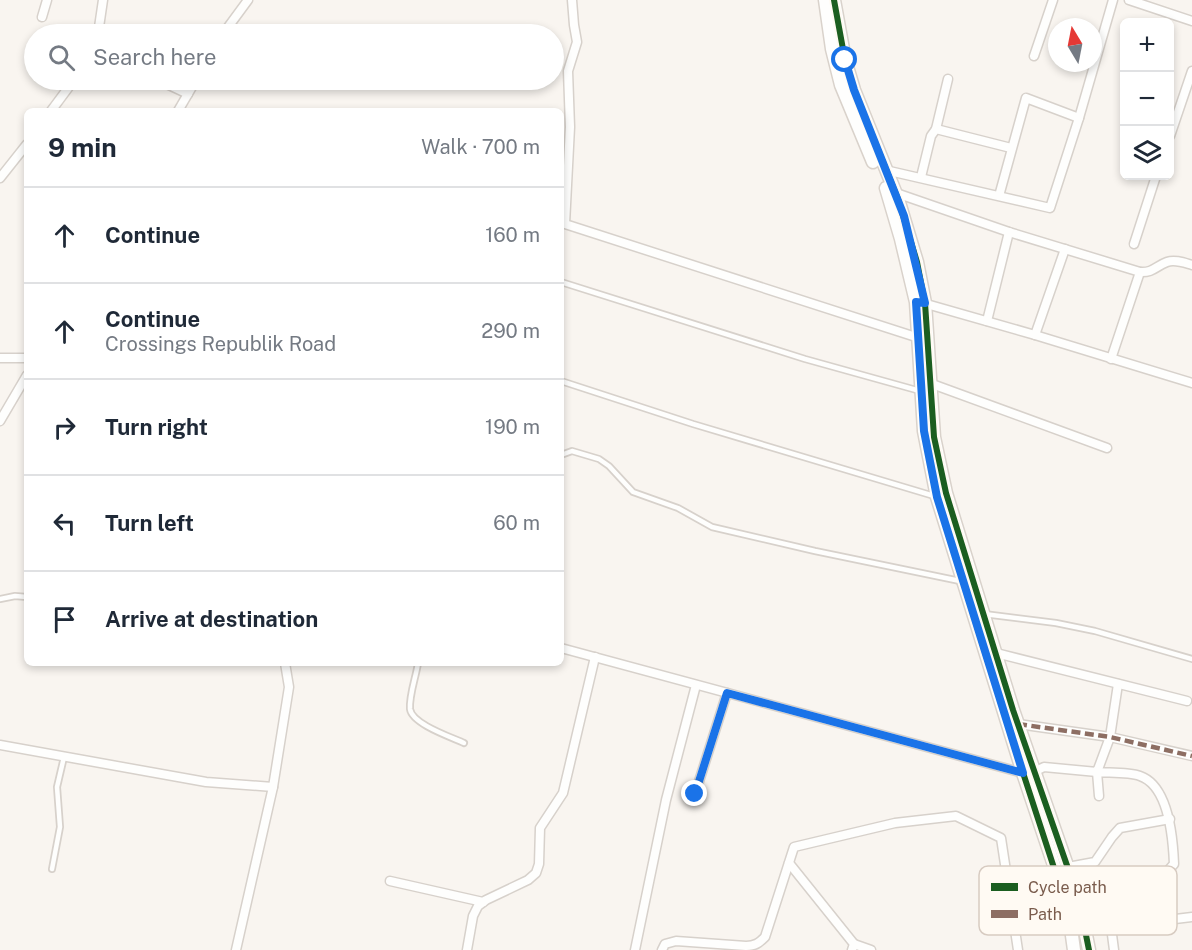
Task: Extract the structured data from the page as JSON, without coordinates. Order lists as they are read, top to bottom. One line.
{"legend":["Cycle path","Path"],"north":"top","page":{"map_buttons":["+","−"],"search":"Search here","heading":["9 min","Walk · 700 m"],"list":[["Continue","160 m"],["Continue","Crossings Republik Road","290 m"],["Turn right","190 m"],["Turn left","60 m"],"Arrive at destination"]}}
